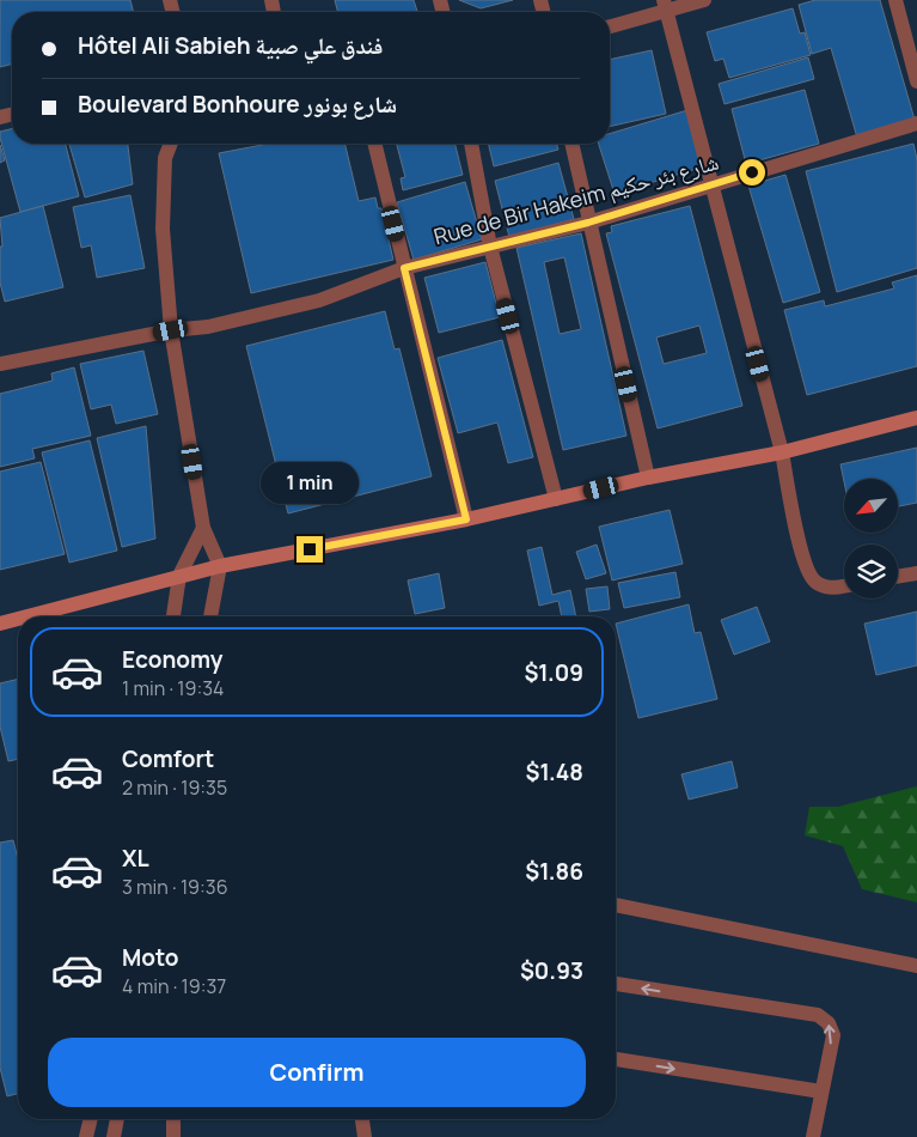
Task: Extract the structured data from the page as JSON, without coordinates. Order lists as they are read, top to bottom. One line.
{"streets":{"street":["Rue de Bir Hakeim شارع بئر حكيم"]},"north":"bottom left","page":{"banner":["Hôtel Ali Sabieh فندق علي صبية","Boulevard Bonhoure شارع بونور"],"bubble":"1 min","list":[{"name":"Economy","note":"1 min · 19:34","value":"$1.09"},{"name":"Comfort","note":"2 min · 19:35","value":"$1.48"},{"name":"XL","note":"3 min · 19:36","value":"$1.86"},{"name":"Moto","note":"4 min · 19:37","value":"$0.93"}],"buttons":"Confirm"}}
